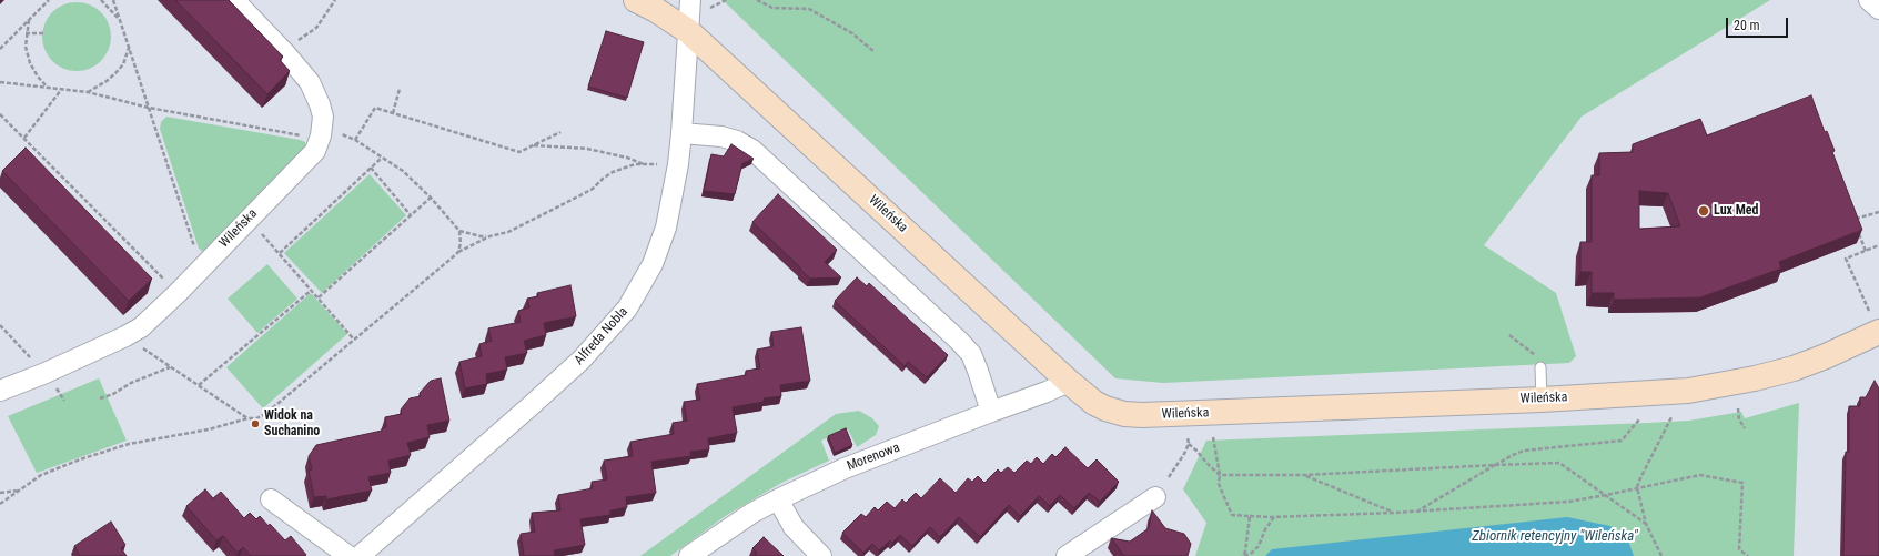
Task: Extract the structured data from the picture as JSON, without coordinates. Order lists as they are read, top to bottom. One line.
{"streets":{"street":["Wileńska","Alfreda Nobla","Morenowa"]},"crossings":[["Wileńska","Alfreda Nobla"],["Wileńska","Morenowa"]],"water":["Zbiornik retencyjny \"Wileńska\""],"places":["Lux Med","Widok na Suchanino"],"scale_bar":"20 m"}
